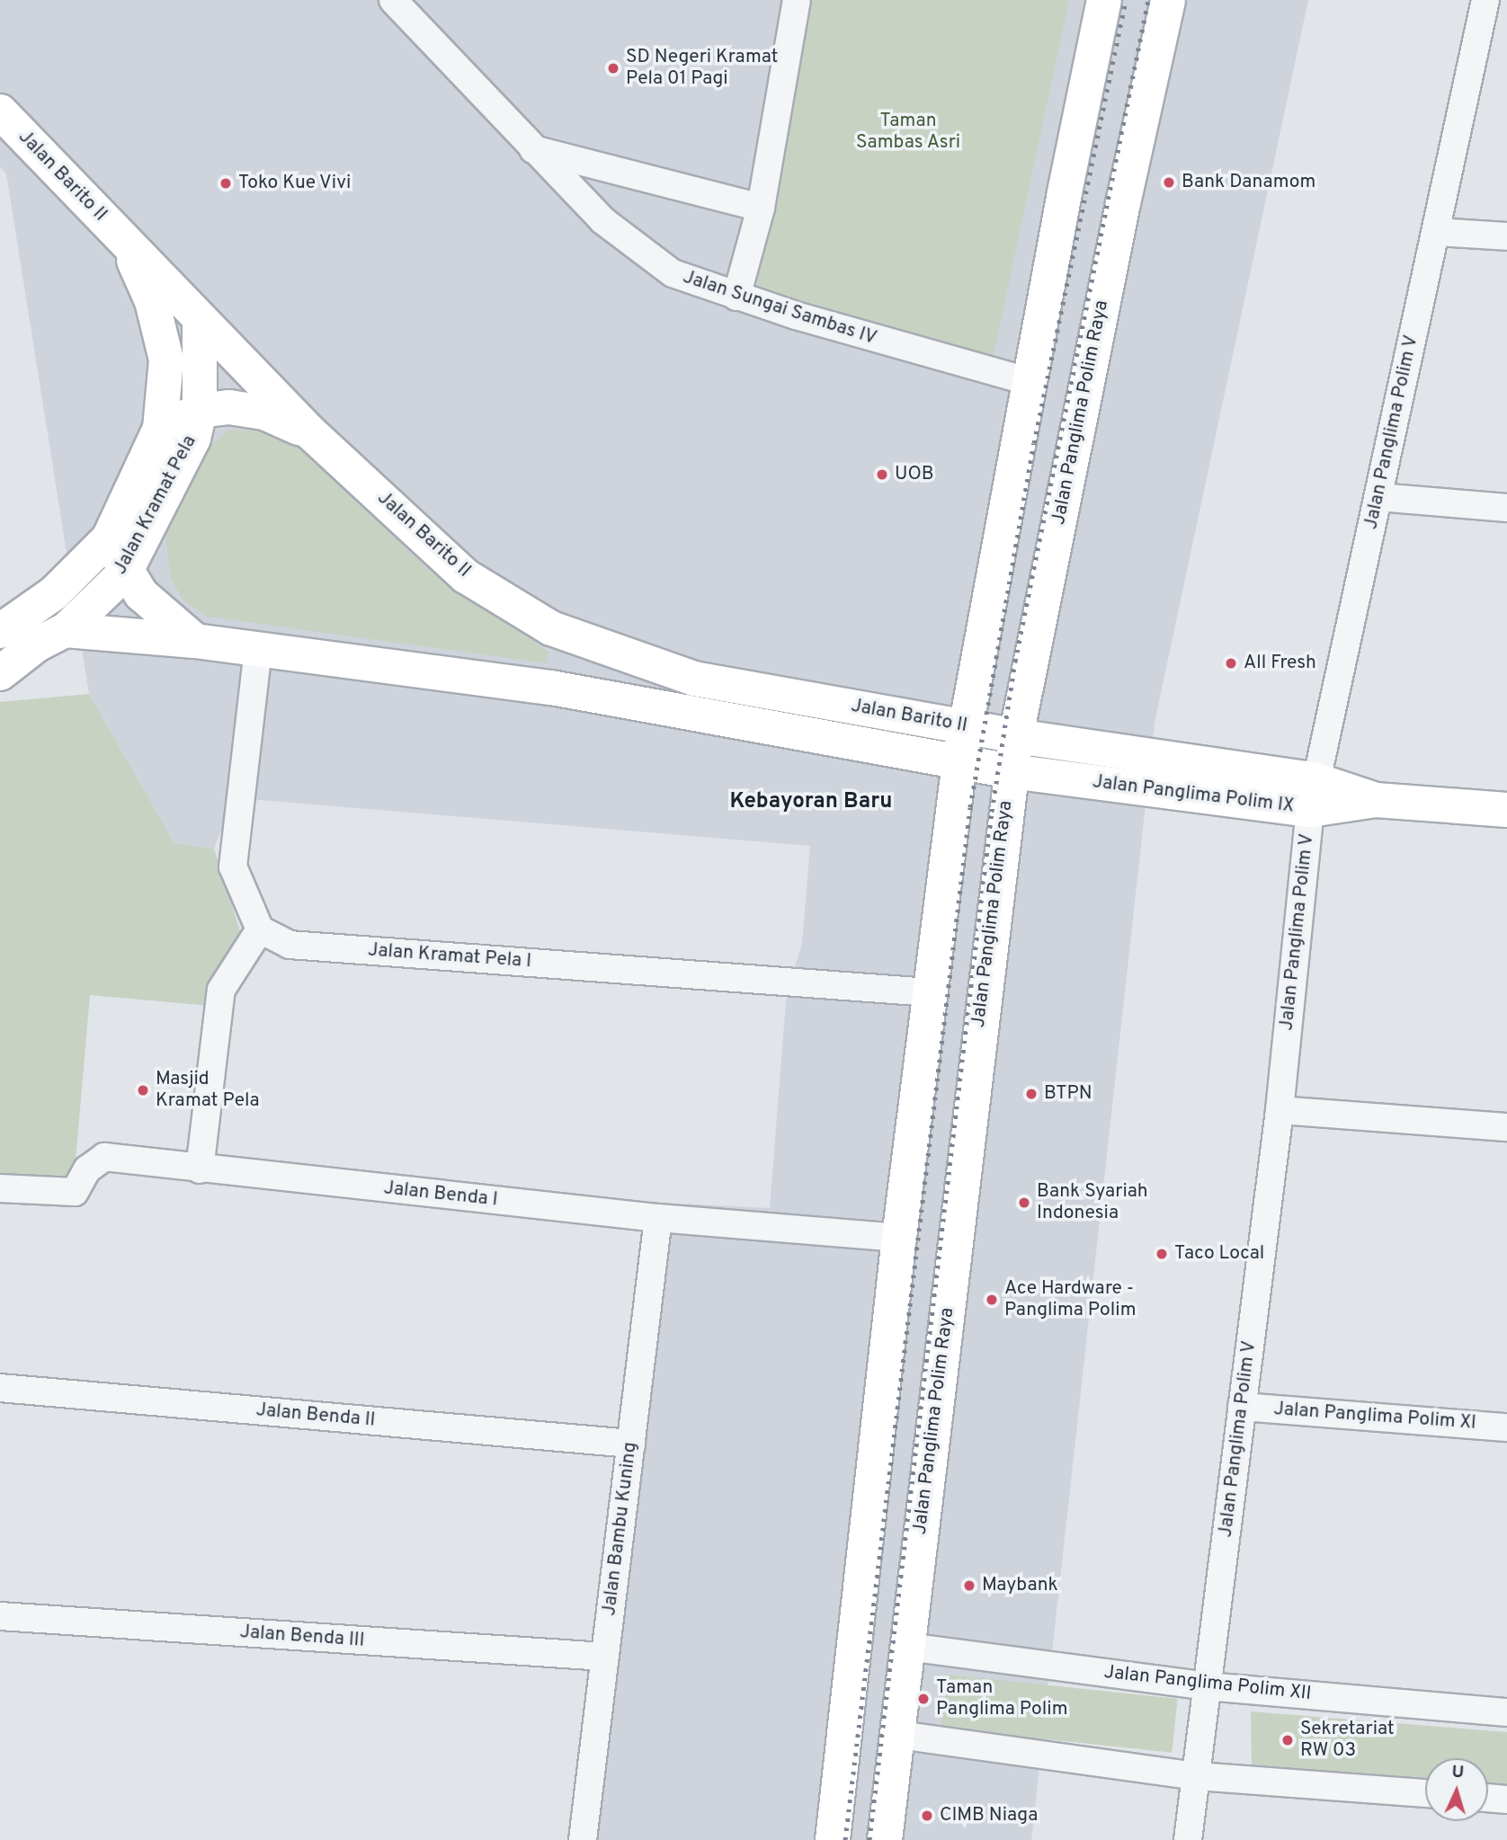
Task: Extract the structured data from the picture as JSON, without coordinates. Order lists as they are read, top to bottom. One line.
{"streets":{"street":["Jalan Barito II","Jalan Sungai Sambas IV","Jalan Panglima Polim Raya","Jalan Panglima Polim V","Jalan Kramat Pela","Jalan Panglima Polim IX","Jalan Kramat Pela I","Jalan Benda I","Jalan Benda II","Jalan Panglima Polim XI","Jalan Bambu Kuning","Jalan Benda III","Jalan Panglima Polim XII"]},"crossings":[["Jalan Barito II","Jalan Panglima Polim Raya"],["Jalan Barito II","Jalan Kramat Pela"],["Jalan Barito II","Jalan Panglima Polim IX"],["Jalan Panglima Polim Raya","Jalan Panglima Polim IX"],["Jalan Panglima Polim Raya","Jalan Panglima Polim XII"],["Jalan Panglima Polim V","Jalan Panglima Polim IX"],["Jalan Panglima Polim V","Jalan Panglima Polim XI"],["Jalan Panglima Polim V","Jalan Panglima Polim XII"],["Jalan Benda I","Jalan Bambu Kuning"],["Jalan Benda II","Jalan Bambu Kuning"],["Jalan Bambu Kuning","Jalan Benda III"]],"districts":["Kebayoran Baru"],"parks":["Taman Sambas Asri"],"places":["SD Negeri Kramat Pela 01 Pagi","Bank Danamom","Toko Kue Vivi","UOB","All Fresh","Masjid Kramat Pela","BTPN","Bank Syariah Indonesia","Taco Local","Ace Hardware - Panglima Polim","Maybank","Taman Panglima Polim","Sekretariat RW 03","CIMB Niaga"],"north":"top"}
